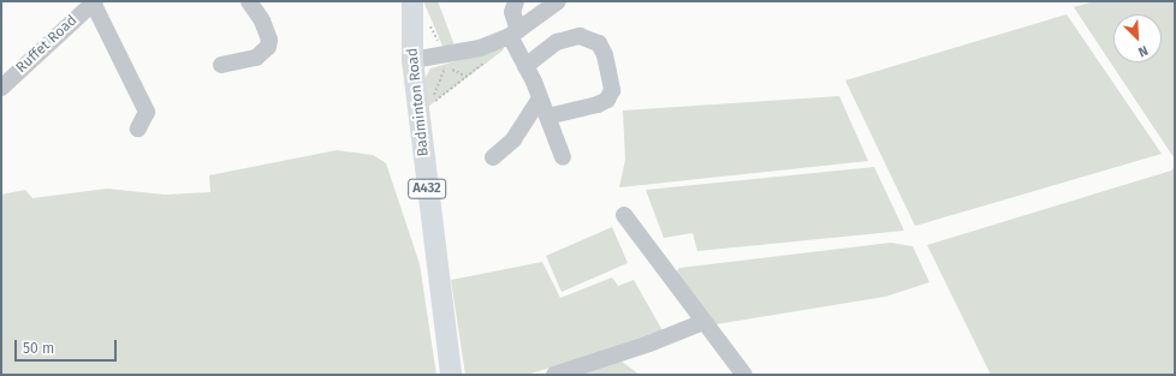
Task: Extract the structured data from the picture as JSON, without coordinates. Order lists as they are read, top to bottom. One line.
{"streets":{"main road":["Badminton Road","A432"],"street":["Ruffet Road"]},"scale_bar":"50 m","north":"bottom right"}
